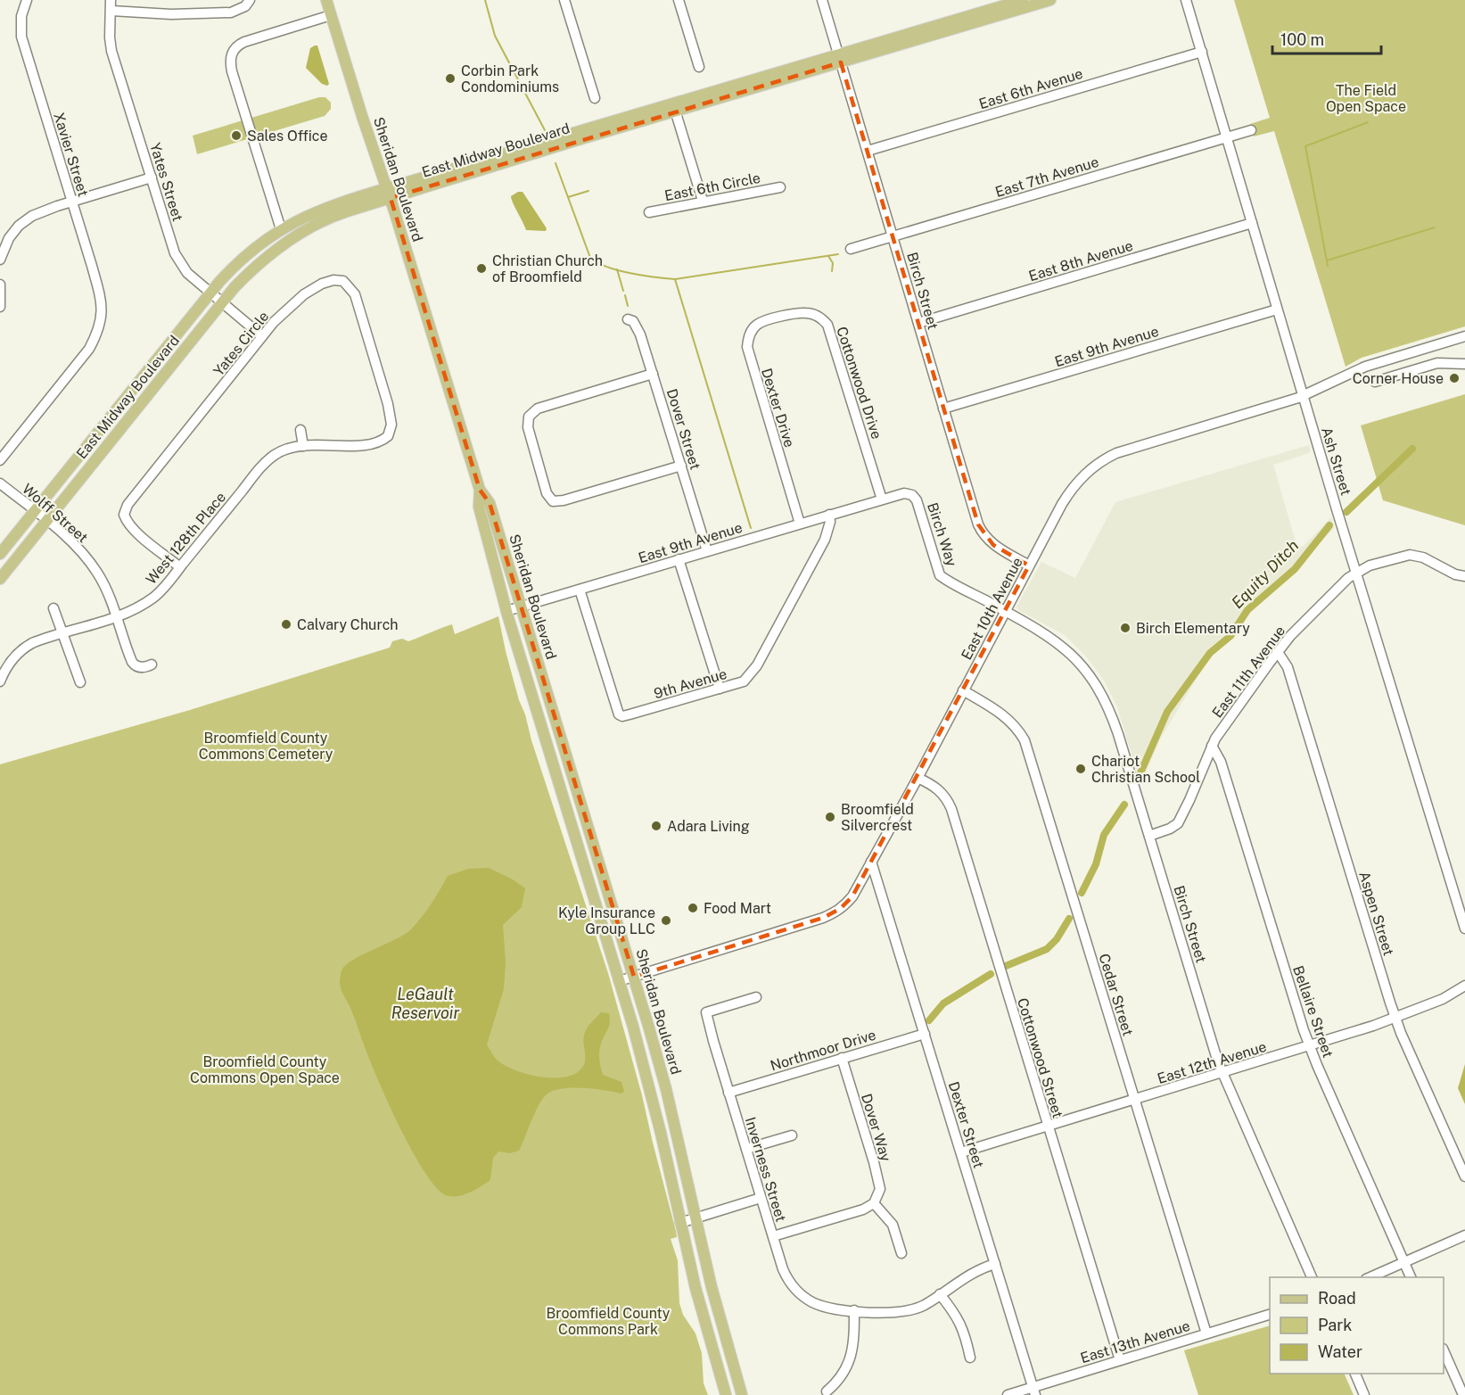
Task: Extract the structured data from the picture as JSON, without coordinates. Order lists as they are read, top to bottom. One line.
{"streets":{"main road":["East Midway Boulevard","Sheridan Boulevard"],"street":["East 6th Avenue","Xavier Street","East 7th Avenue","Yates Street","East 6th Circle","East 8th Avenue","Birch Street","Yates Circle","East 9th Avenue","Cottonwood Drive","Dexter Drive","Dover Street","Ash Street","Wolff Street","Birch Way","West 128th Place","East 10th Avenue","East 11th Avenue","9th Avenue","Aspen Street","Cedar Street","Bellaire Street","Northmoor Drive","Cottonwood Street","East 12th Avenue","Dexter Street","Dover Way","Inverness Street","East 13th Avenue"]},"crossings":[["East 6th Avenue","Birch Street"],["East 6th Avenue","Ash Street"],["East Midway Boulevard","Sheridan Boulevard"],["East Midway Boulevard","Yates Street"],["East Midway Boulevard","Birch Street"],["East Midway Boulevard","Wolff Street"],["East 7th Avenue","Birch Street"],["East 7th Avenue","Ash Street"],["Sheridan Boulevard","East 9th Avenue"],["Sheridan Boulevard","East 10th Avenue"],["Yates Street","Yates Circle"],["East 8th Avenue","Birch Street"],["East 8th Avenue","Ash Street"],["Birch Street","East 9th Avenue"],["Birch Street","Birch Way"],["Birch Street","East 10th Avenue"],["Birch Street","East 11th Avenue"],["Birch Street","East 12th Avenue"],["Yates Circle","West 128th Place"],["East 9th Avenue","Cottonwood Drive"],["East 9th Avenue","Dexter Drive"],["East 9th Avenue","Dover Street"],["East 9th Avenue","Ash Street"],["East 9th Avenue","Birch Way"],["East 9th Avenue","9th Avenue"],["Cottonwood Drive","Dexter Drive"],["Cottonwood Drive","Birch Way"],["Ash Street","East 10th Avenue"],["Ash Street","East 11th Avenue"],["Wolff Street","West 128th Place"],["Birch Way","East 10th Avenue"],["East 10th Avenue","Cedar Street"],["East 10th Avenue","Cottonwood Street"],["East 10th Avenue","Dexter Street"],["East 11th Avenue","Aspen Street"],["East 11th Avenue","Bellaire Street"],["Aspen Street","East 12th Avenue"],["Cedar Street","East 12th Avenue"],["Cedar Street","East 13th Avenue"],["Bellaire Street","East 12th Avenue"],["Northmoor Drive","Dexter Street"],["Northmoor Drive","Dover Way"],["Northmoor Drive","Inverness Street"],["Cottonwood Street","East 12th Avenue"],["Cottonwood Street","East 13th Avenue"],["East 12th Avenue","Dexter Street"],["Dexter Street","East 13th Avenue"]],"water":["Equity Ditch","LeGault Reservoir"],"parks":["The Field Open Space","Broomfield County Commons Cemetery","Broomfield County Commons Open Space","Broomfield County Commons Park"],"places":["Corbin Park Condominiums","Sales Office","Christian Church of Broomfield","Corner House","Calvary Church","Birch Elementary","Chariot Christian School","Broomfield Silvercrest","Adara Living","Food Mart","Kyle Insurance Group LLC"],"legend":["Road","Park","Water"],"scale_bar":"100 m"}
